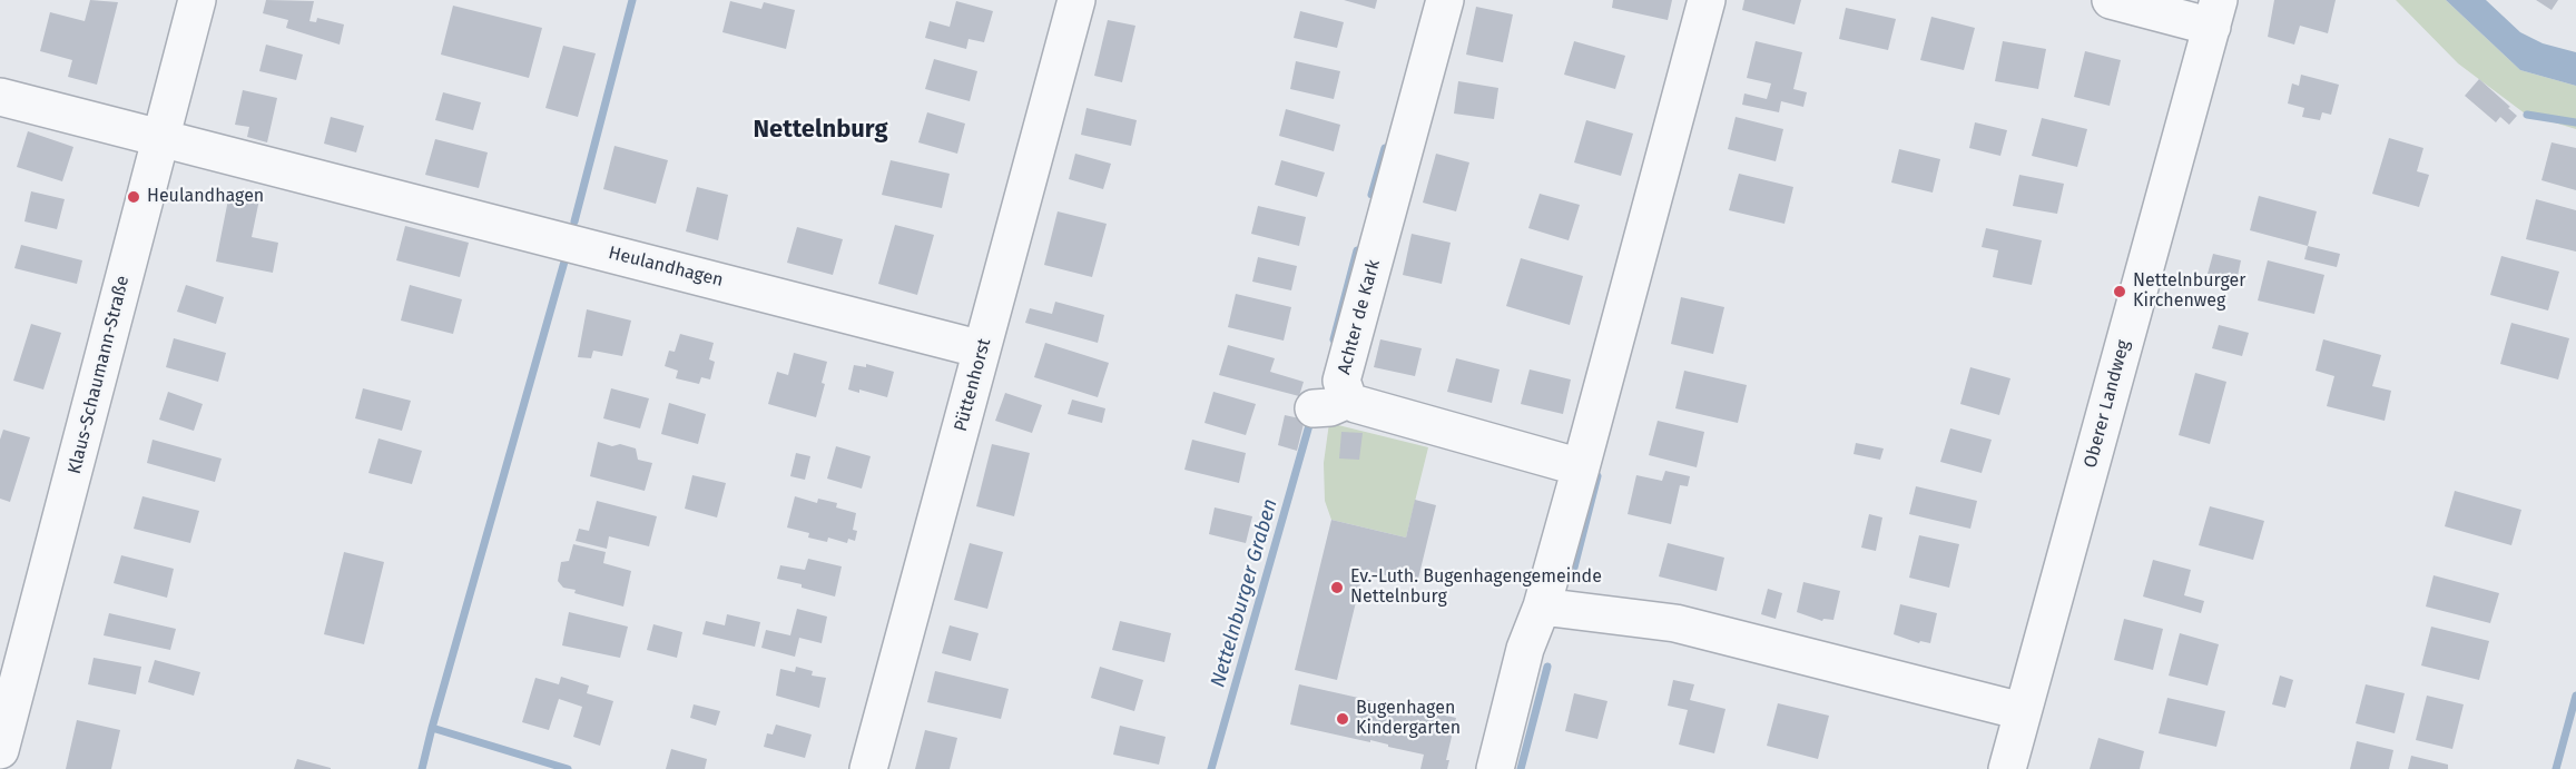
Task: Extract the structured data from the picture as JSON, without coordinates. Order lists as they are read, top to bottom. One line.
{"streets":{"street":["Heulandhagen","Achter de Kark","Klaus-Schaumann-Straße","Püttenhorst","Oberer Landweg"]},"crossings":[["Heulandhagen","Klaus-Schaumann-Straße"],["Heulandhagen","Püttenhorst"]],"districts":["Nettelnburg"],"water":["Nettelnburger Graben"],"places":["Heulandhagen","Nettelnburger Kirchenweg","Ev.-Luth. Bugenhagengemeinde Nettelnburg","Bugenhagen Kindergarten"]}
